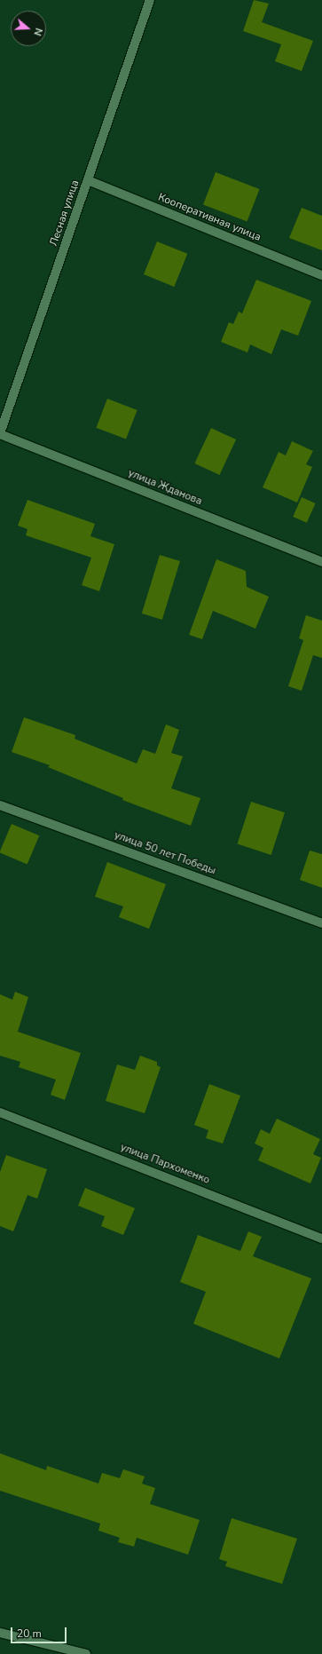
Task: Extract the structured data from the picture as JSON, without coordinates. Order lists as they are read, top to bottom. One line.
{"streets":{"street":["Лесная улица","Кооперативная улица","улица Жданова","улица 50 лет Победы","улица Пархоменко"]},"crossings":[["Лесная улица","Кооперативная улица"],["Лесная улица","улица Жданова"]],"scale_bar":"20 m","north":"right"}
